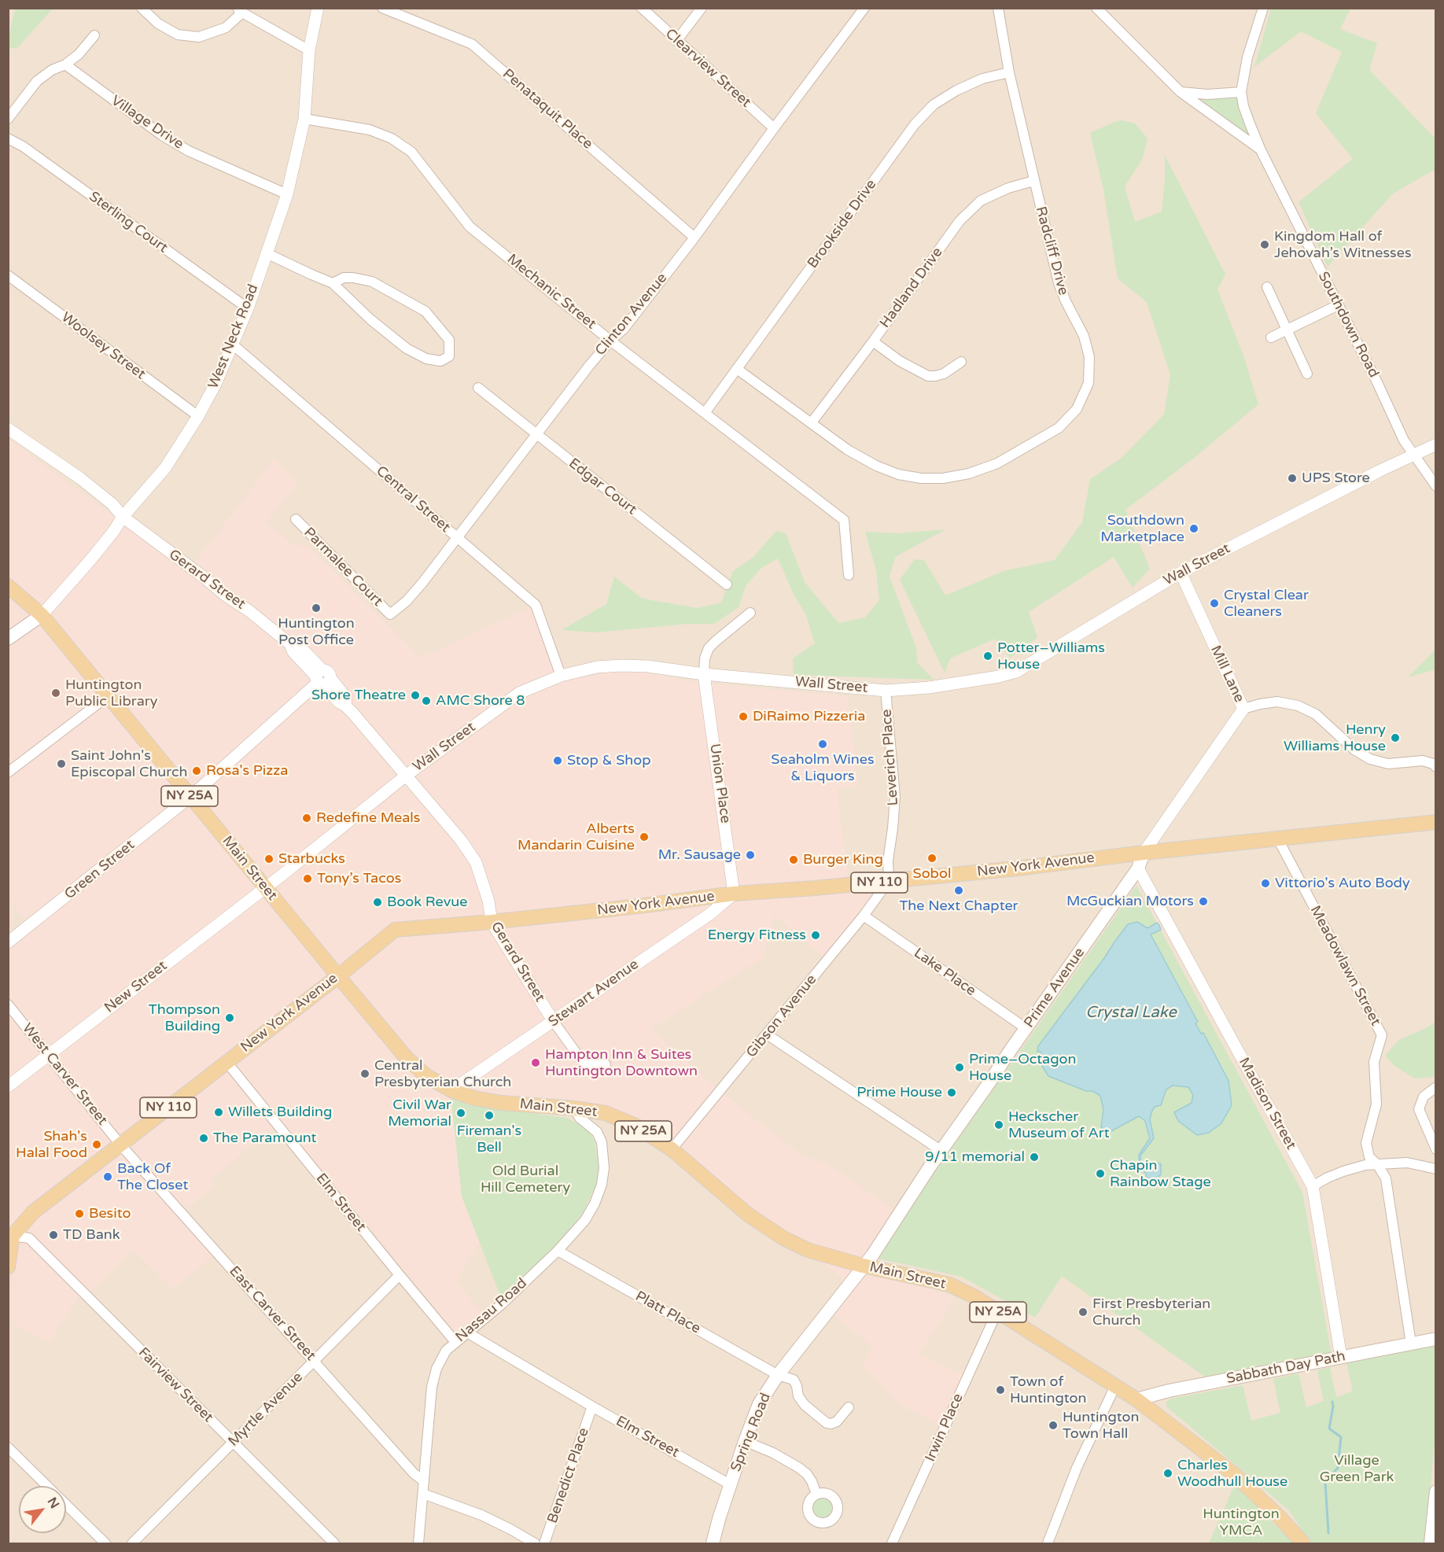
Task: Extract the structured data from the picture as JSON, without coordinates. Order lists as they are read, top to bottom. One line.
{"streets":{"main road":["NY 25A","New York Avenue","Main Street","NY 110","Prime Avenue","Sabbath Day Path","Spring Road"],"street":["Clearview Street","Penataquit Place","Village Drive","Sterling Court","Brookside Drive","Radcliff Drive","Hadland Drive","Mechanic Street","Clinton Avenue","Southdown Road","West Neck Road","Woolsey Street","Edgar Court","Central Street","Wall Street","Parmalee Court","Gerard Street","Mill Lane","Leverich Place","Union Place","Green Street","Meadowlawn Street","Lake Place","New Street","Stewart Avenue","Gibson Avenue","West Carver Street","Madison Street","Elm Street","Nassau Road","Platt Place","East Carver Street","Fairview Street","Myrtle Avenue","Irwin Place","Benedict Place"]},"crossings":[["Clearview Street","Clinton Avenue"],["Penataquit Place","Clinton Avenue"],["Village Drive","West Neck Road"],["Sterling Court","West Neck Road"],["Brookside Drive","Radcliff Drive"],["Brookside Drive","Mechanic Street"],["Radcliff Drive","Hadland Drive"],["Mechanic Street","Clinton Avenue"],["Mechanic Street","West Neck Road"],["Clinton Avenue","Edgar Court"],["Clinton Avenue","Central Street"],["Clinton Avenue","Parmalee Court"],["Southdown Road","Wall Street"],["West Neck Road","Woolsey Street"],["West Neck Road","Central Street"],["West Neck Road","Gerard Street"],["West Neck Road","Main Street"],["Central Street","Wall Street"],["Wall Street","Gerard Street"],["Wall Street","Mill Lane"],["Wall Street","Leverich Place"],["Wall Street","Union Place"],["Wall Street","Main Street"],["Wall Street","New Street"],["Gerard Street","New York Avenue"],["Gerard Street","Stewart Avenue"],["Mill Lane","Prime Avenue"],["Leverich Place","New York Avenue"],["Leverich Place","Gibson Avenue"],["Union Place","New York Avenue"],["Union Place","Stewart Avenue"],["New York Avenue","Main Street"],["New York Avenue","Meadowlawn Street"],["New York Avenue","Prime Avenue"],["New York Avenue","Stewart Avenue"],["New York Avenue","Gibson Avenue"],["New York Avenue","West Carver Street"],["New York Avenue","Elm Street"],["New York Avenue","East Carver Street"],["New York Avenue","Fairview Street"],["Main Street","Green Street"],["Main Street","New Street"],["Main Street","Prime Avenue"],["Main Street","Stewart Avenue"],["Main Street","Gibson Avenue"],["Main Street","Nassau Road"],["Main Street","Sabbath Day Path"],["Main Street","Irwin Place"],["Main Street","Spring Road"],["Meadowlawn Street","Sabbath Day Path"],["Lake Place","Prime Avenue"],["Lake Place","Gibson Avenue"],["New Street","West Carver Street"],["Prime Avenue","Madison Street"],["Prime Avenue","Spring Road"],["West Carver Street","East Carver Street"],["Madison Street","Sabbath Day Path"],["Elm Street","Nassau Road"],["Elm Street","Myrtle Avenue"],["Elm Street","Spring Road"],["Elm Street","Benedict Place"],["Nassau Road","Platt Place"],["Nassau Road","East Carver Street"],["Platt Place","Spring Road"],["East Carver Street","Myrtle Avenue"],["Fairview Street","Myrtle Avenue"]],"water":["Crystal Lake"],"parks":["Old Burial Hill Cemetery","Village Green Park","Huntington YMCA"],"places":["Kingdom Hall of Jehovah’s Witnesses","UPS Store","Southdown Marketplace","Crystal Clear Cleaners","Huntington Post Office","Potter–Williams House","Huntington Public Library","Shore Theatre","AMC Shore 8","DiRaimo Pizzeria","Henry Williams House","Seaholm Wines & Liquors","Stop & Shop","Saint John's Episcopal Church","Rosa's Pizza","Redefine Meals","Alberts Mandarin Cuisine","Mr. Sausage","Sobol","Starbucks","Burger King","Tony’s Tacos","Vittorio's Auto Body","The Next Chapter","McGuckian Motors","Book Revue","Energy Fitness","Thompson Building","Hampton Inn & Suites Huntington Downtown","Prime–Octagon House","Central Presbyterian Church","Prime House","Willets Building","Civil War Memorial","Fireman's Bell","Heckscher Museum of Art","The Paramount","Shah's Halal Food","9/11 memorial","Chapin Rainbow Stage","Back Of The Closet","Besito","TD Bank","First Presbyterian Church","Town of Huntington","Huntington Town Hall","Charles Woodhull House"],"north":"top right"}
